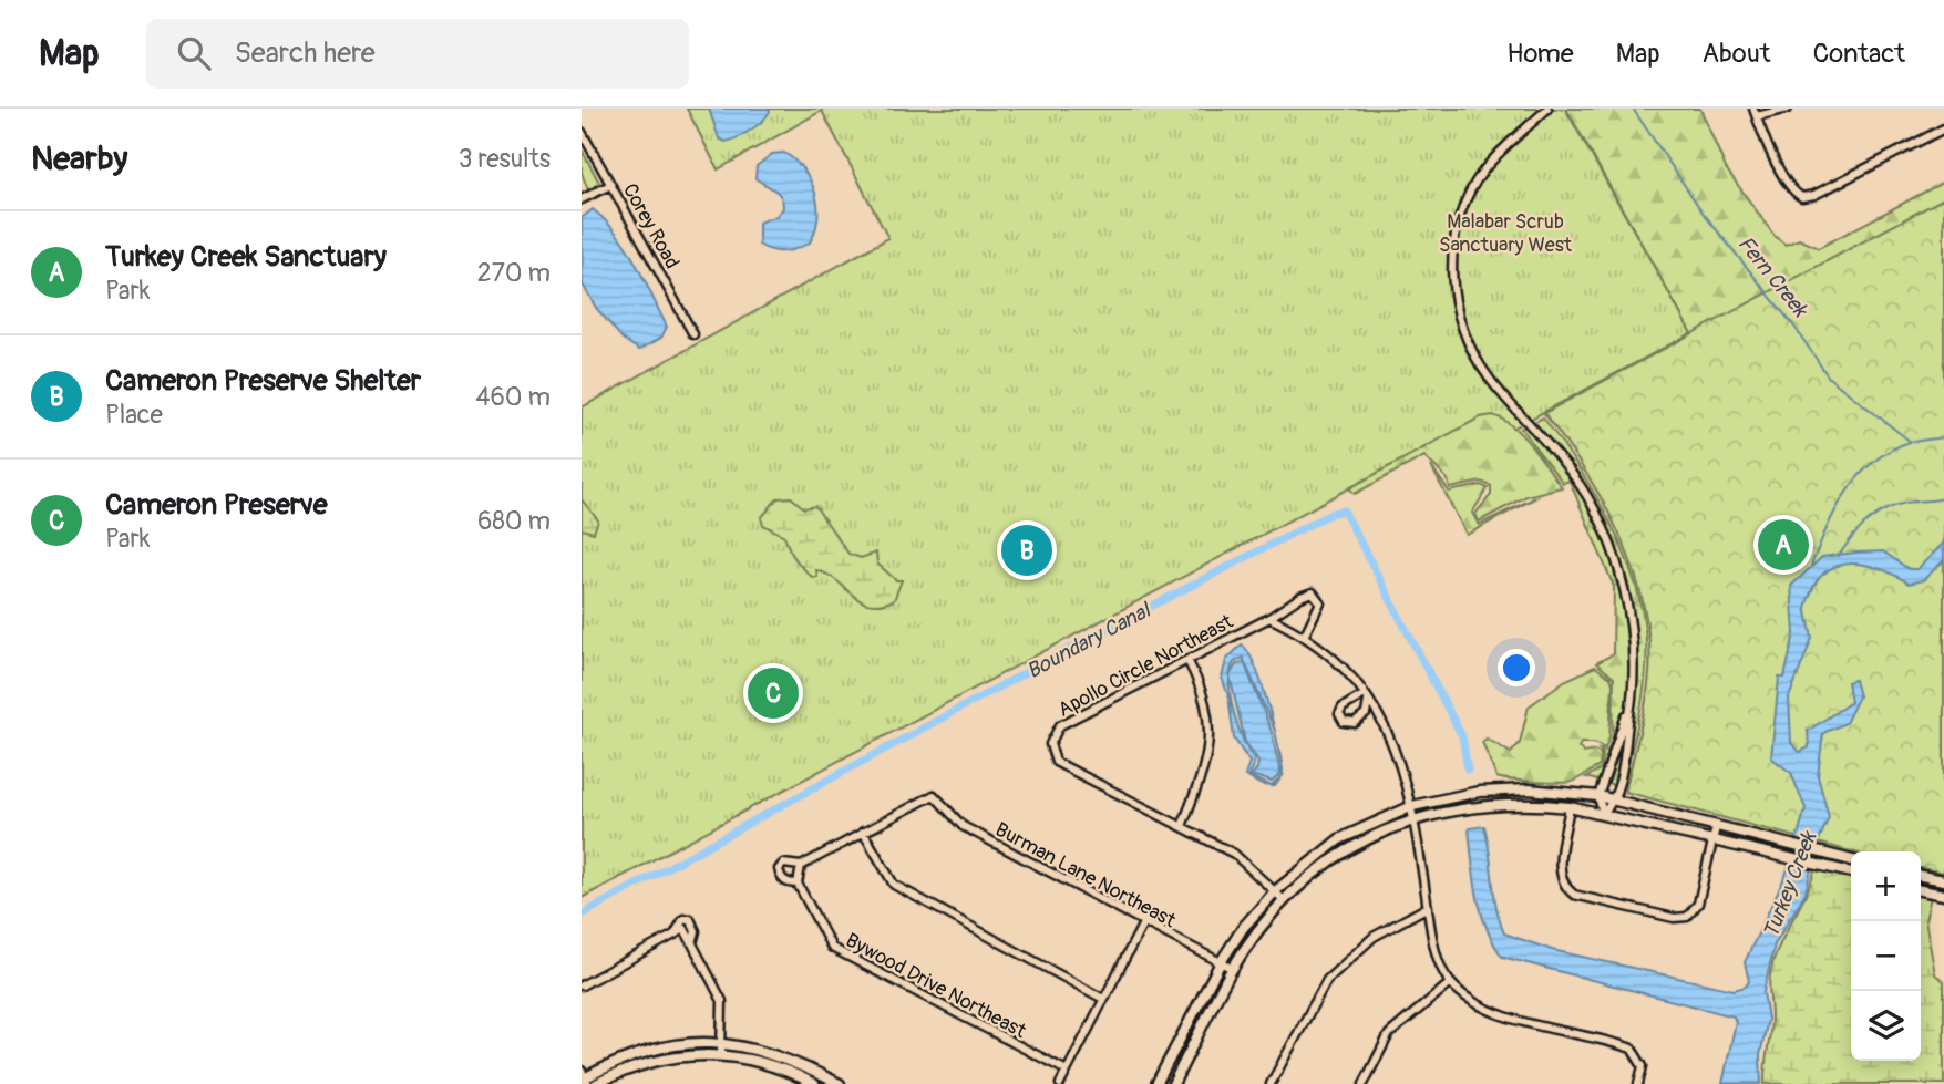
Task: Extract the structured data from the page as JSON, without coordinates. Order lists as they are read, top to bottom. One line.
{"streets":{"street":["Corey Road","Apollo Circle Northeast","Burman Lane Northeast","Bywood Drive Northeast"]},"water":["Fern Creek","Boundary Canal","Turkey Creek"],"parks":["Malabar Scrub Sanctuary West"],"page":{"header":"Map","search":"Search here","nav":["Home","Map","About","Contact"],"heading":["Nearby","3 results"],"list":[{"mark":"A","name":"Turkey Creek Sanctuary","note":"Park","value":"270 m"},{"mark":"B","name":"Cameron Preserve Shelter","note":"Place","value":"460 m"},{"mark":"C","name":"Cameron Preserve","note":"Park","value":"680 m"}],"pins":["A","B","C"],"map_buttons":["+","−"]}}
